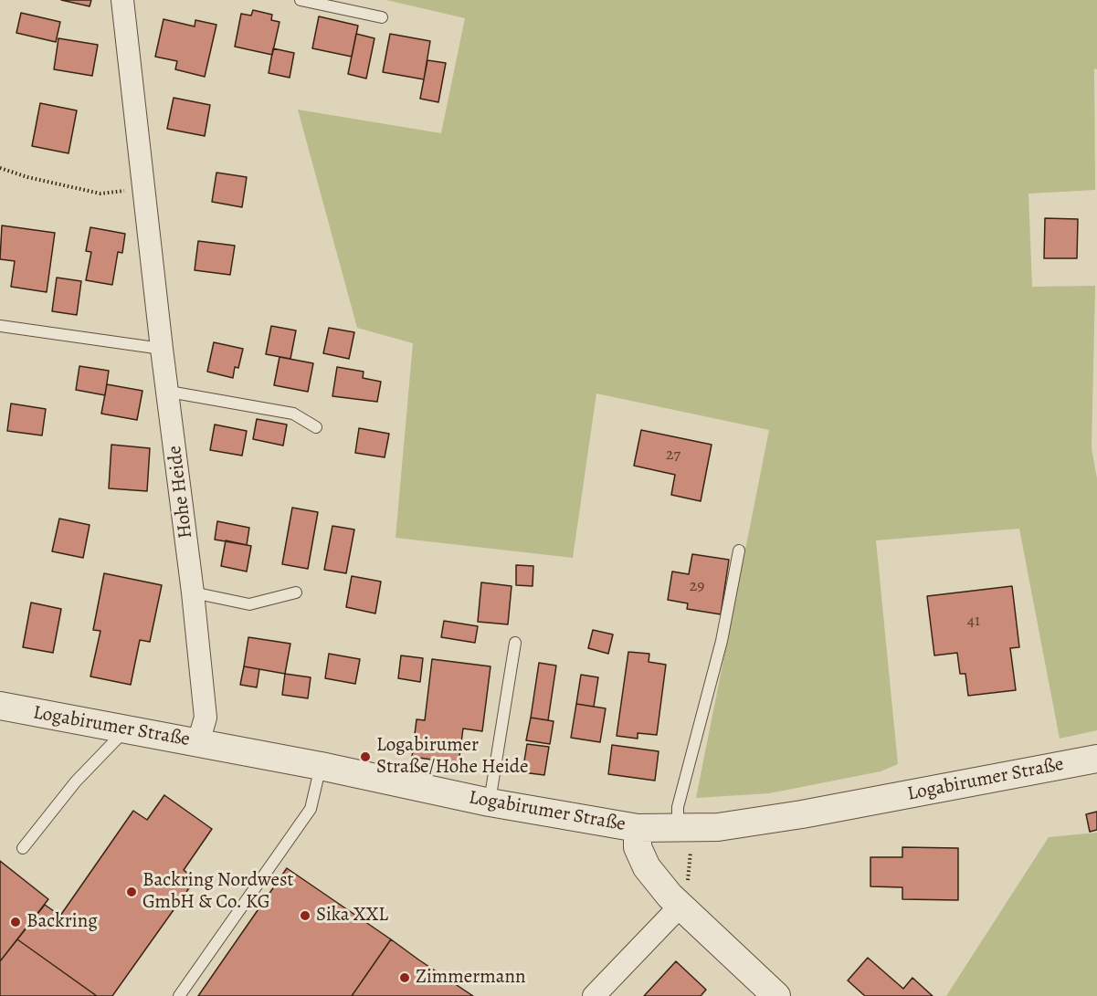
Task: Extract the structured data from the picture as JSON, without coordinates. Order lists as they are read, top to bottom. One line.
{"streets":{"street":["Hohe Heide","Logabirumer Straße"]},"crossings":[["Hohe Heide","Logabirumer Straße"]],"places":["Logabirumer Straße/Hohe Heide","Backring Nordwest GmbH & Co. KG","Sika XXL","Backring","Zimmermann"],"house_numbers":["27","29","41"]}
